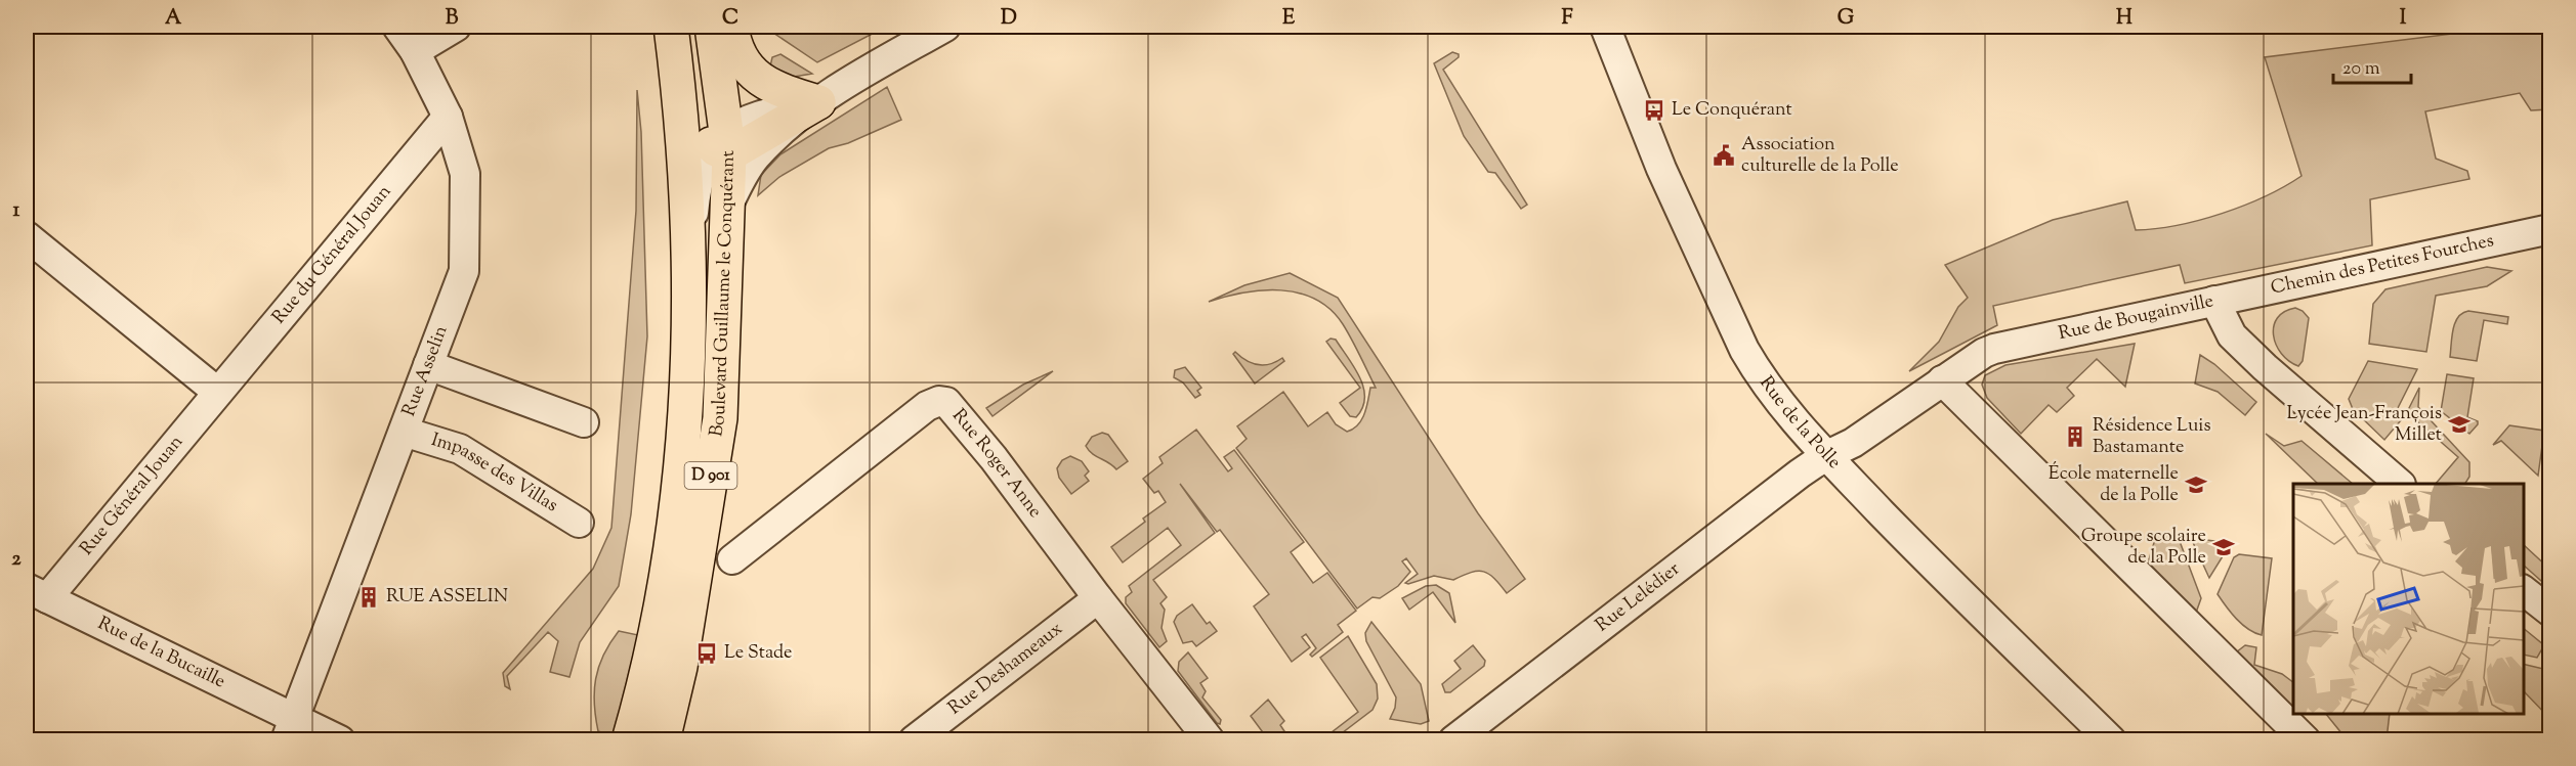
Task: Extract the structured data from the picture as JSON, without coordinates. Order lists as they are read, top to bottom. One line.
{"streets":{"main road":["Boulevard Guillaume le Conquérant","D 901"],"street":["Rue du Général Jouan","Chemin des Petites Fourches","Rue de Bougainville","Rue Asselin","Rue de la Polle","Rue Roger Anne","Impasse des Villas","Rue Général Jouan","Rue Lelédier","Rue de la Bucaille","Rue Deshameaux"]},"crossings":[["Rue du Général Jouan","Rue Asselin"],["Rue du Général Jouan","Rue Général Jouan"],["Chemin des Petites Fourches","Rue de Bougainville"],["Rue de Bougainville","Rue de la Polle"],["Rue de Bougainville","Rue Lelédier"],["Rue Asselin","Impasse des Villas"],["Rue Asselin","Rue de la Bucaille"],["Rue de la Polle","Rue Lelédier"],["Rue Roger Anne","Rue Deshameaux"],["Rue Général Jouan","Rue de la Bucaille"]],"places":{"bus stop":["Le Conquérant","Le Stade"],"public building":["Association culturelle de la Polle"],"school or university":["Lycée Jean-François Millet","École maternelle de la Polle","Groupe scolaire de la Polle"],"building":["Résidence Luis Bastamante","RUE ASSELIN"]},"scale_bar":"20 m","grid":{"columns":["A","B","C","D","E","F","G","H","I"],"rows":["1","2"]}}
